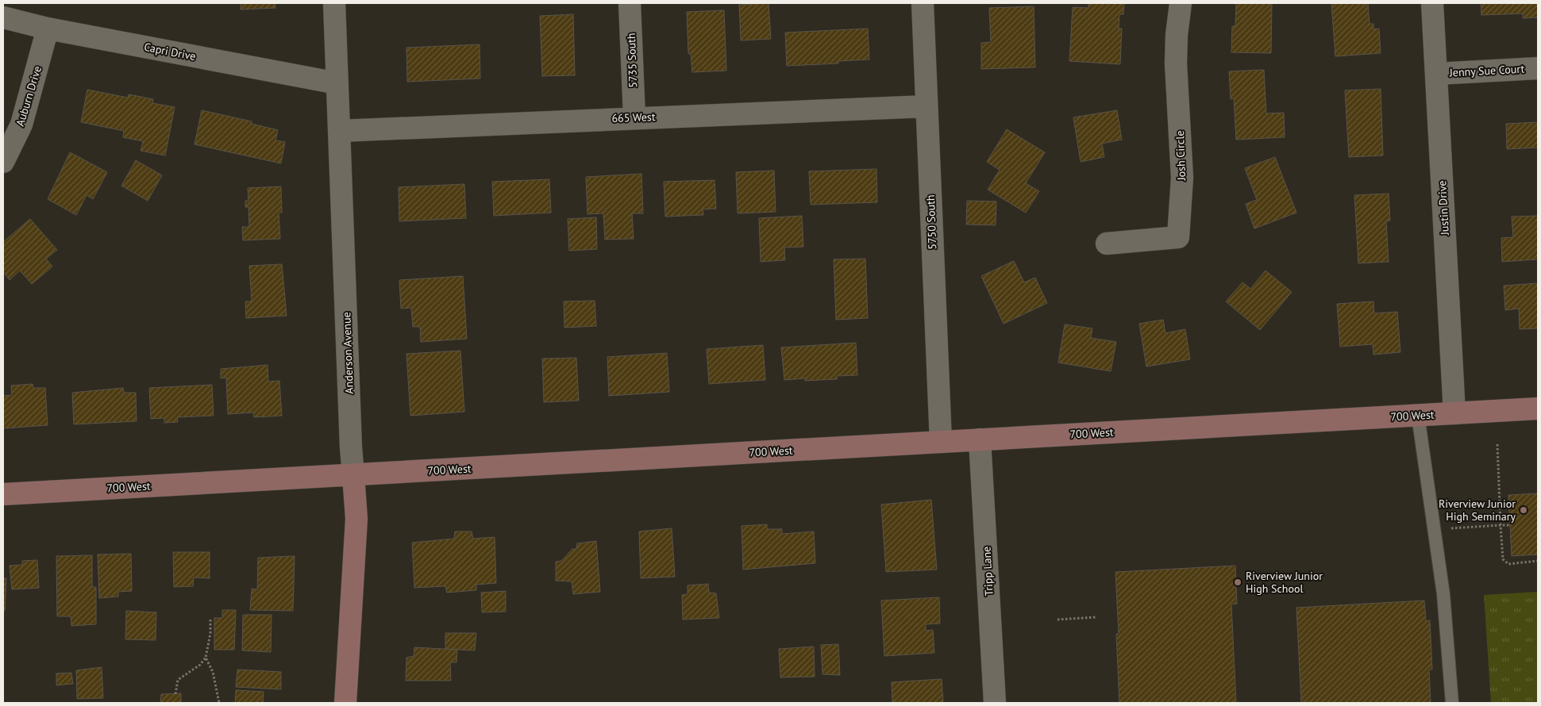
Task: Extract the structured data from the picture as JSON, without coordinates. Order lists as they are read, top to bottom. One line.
{"streets":{"main road":["Anderson Avenue","700 West"],"street":["Capri Drive","5735 South","Jenny Sue Court","Auburn Drive","665 West","Josh Circle","Justin Drive","5750 South","Tripp Lane"]},"crossings":[["Capri Drive","Auburn Drive"],["Capri Drive","Anderson Avenue"],["5735 South","665 West"],["Jenny Sue Court","Justin Drive"],["665 West","5750 South"],["665 West","Anderson Avenue"],["Justin Drive","700 West"],["5750 South","700 West"],["Anderson Avenue","700 West"],["700 West","Tripp Lane"]],"places":["Riverview Junior High Seminary","Riverview Junior High School"]}
